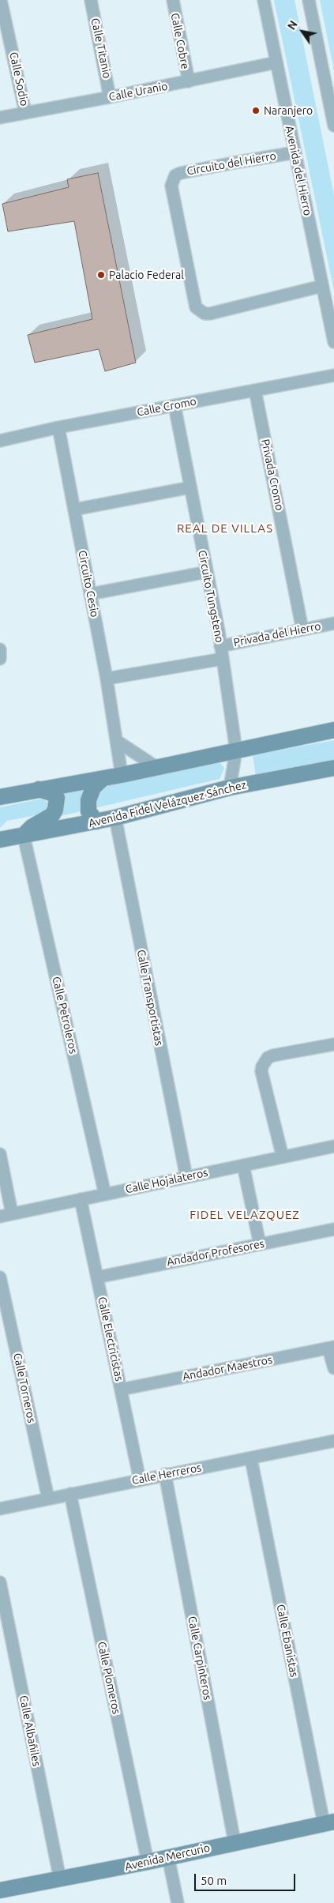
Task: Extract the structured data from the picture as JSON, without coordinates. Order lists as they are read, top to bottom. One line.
{"streets":{"main road":["Avenida Fidel Velázquez Sánchez","Avenida Mercurio"],"street":["Calle Cobre","Calle Titanio","Calle Sodio","Calle Uranio","Circuito del Hierro","Avenida del Hierro","Calle Cromo","Privada Cromo","Circuito Cesio","Circuito Tungsteno","Privada del Hierro","Calle Transportistas","Calle Petroleros","Calle Hojalateros","Andador Profesores","Calle Electricistas","Andador Maestros","Calle Torneros","Calle Herreros","Calle Ebanistas","Calle Carpinteros","Calle Plomeros","Calle Albañiles"]},"crossings":[["Calle Cobre","Calle Uranio"],["Calle Titanio","Calle Uranio"],["Calle Sodio","Calle Uranio"],["Calle Uranio","Avenida del Hierro"],["Circuito del Hierro","Avenida del Hierro"],["Calle Cromo","Privada Cromo"],["Calle Cromo","Circuito Cesio"],["Calle Cromo","Circuito Tungsteno"],["Privada Cromo","Privada del Hierro"],["Circuito Tungsteno","Privada del Hierro"],["Circuito Tungsteno","Avenida Fidel Velázquez Sánchez"],["Avenida Fidel Velázquez Sánchez","Calle Transportistas"],["Avenida Fidel Velázquez Sánchez","Calle Petroleros"],["Calle Transportistas","Calle Hojalateros"],["Calle Petroleros","Calle Hojalateros"],["Calle Hojalateros","Calle Electricistas"],["Andador Profesores","Calle Electricistas"],["Calle Electricistas","Andador Maestros"],["Calle Electricistas","Calle Herreros"],["Calle Torneros","Calle Herreros"],["Calle Herreros","Calle Ebanistas"],["Calle Herreros","Calle Carpinteros"],["Calle Herreros","Calle Plomeros"],["Calle Ebanistas","Avenida Mercurio"],["Calle Carpinteros","Avenida Mercurio"],["Calle Plomeros","Avenida Mercurio"],["Calle Albañiles","Avenida Mercurio"]],"districts":["REAL DE VILLAS","FIDEL VELAZQUEZ"],"places":["Naranjero","Palacio Federal"],"scale_bar":"50 m","north":"top left"}
